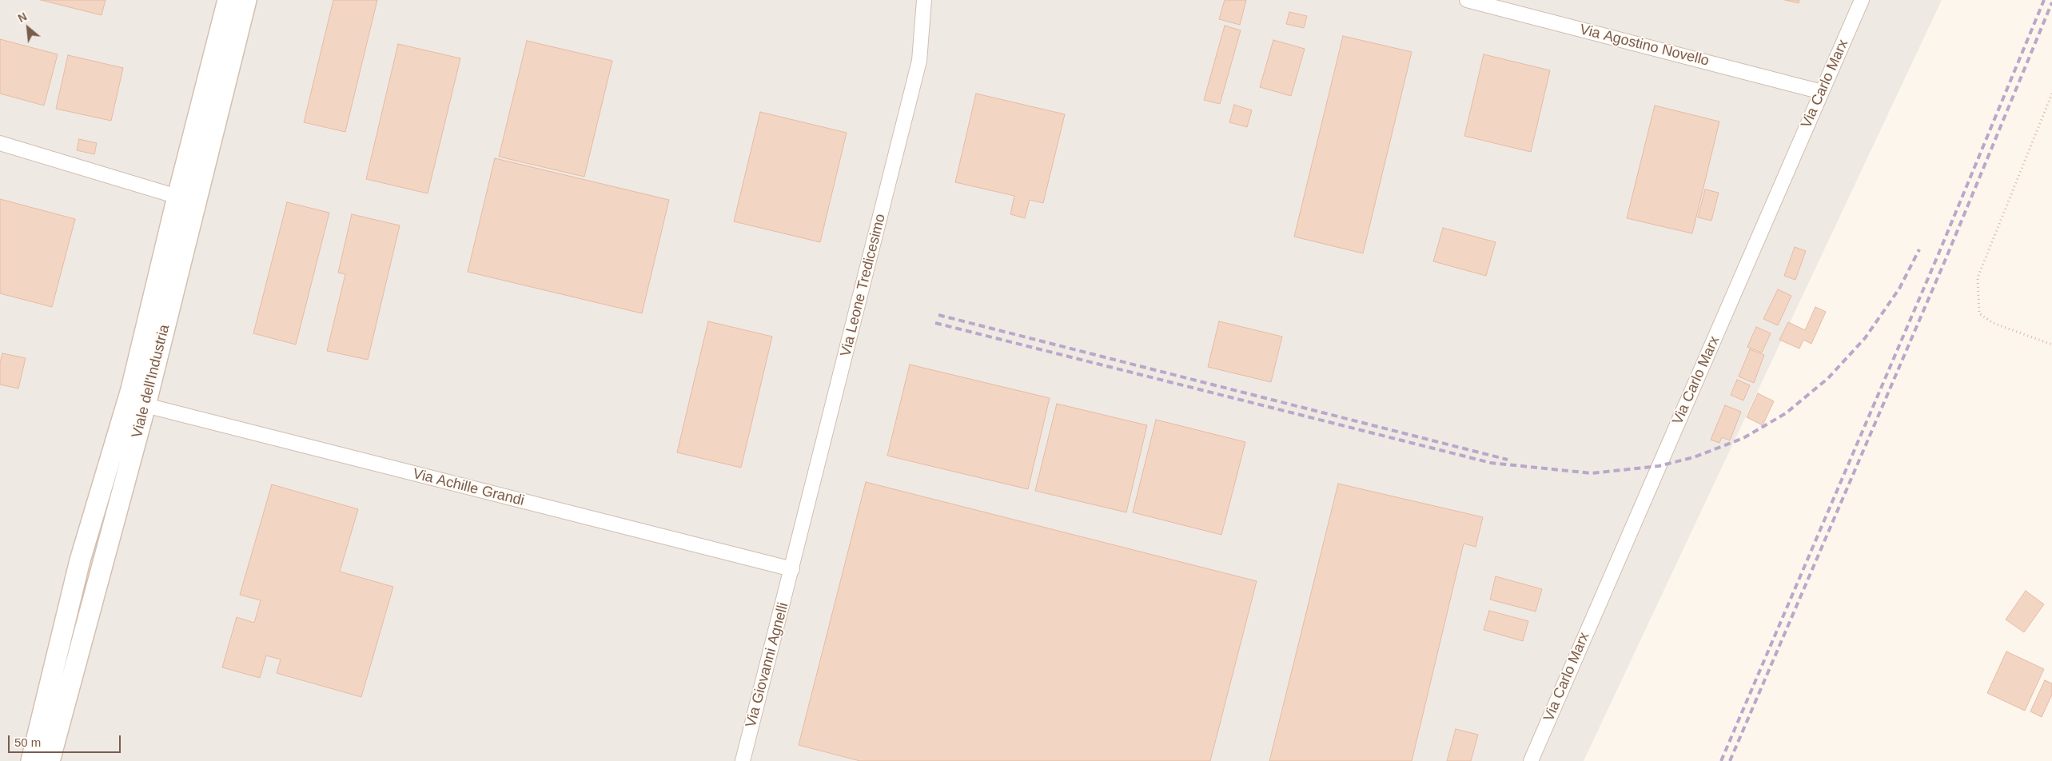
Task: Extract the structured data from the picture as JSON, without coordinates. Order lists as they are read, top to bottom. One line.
{"streets":{"main road":["Viale dell'Industria"],"street":["Via Agostino Novello","Via Carlo Marx","Via Leone Tredicesimo","Via Achille Grandi","Via Giovanni Agnelli"]},"crossings":[["Via Agostino Novello","Via Carlo Marx"],["Via Leone Tredicesimo","Via Achille Grandi"],["Via Leone Tredicesimo","Via Giovanni Agnelli"],["Viale dell'Industria","Via Achille Grandi"],["Via Achille Grandi","Via Giovanni Agnelli"]],"scale_bar":"50 m","north":"top left"}
